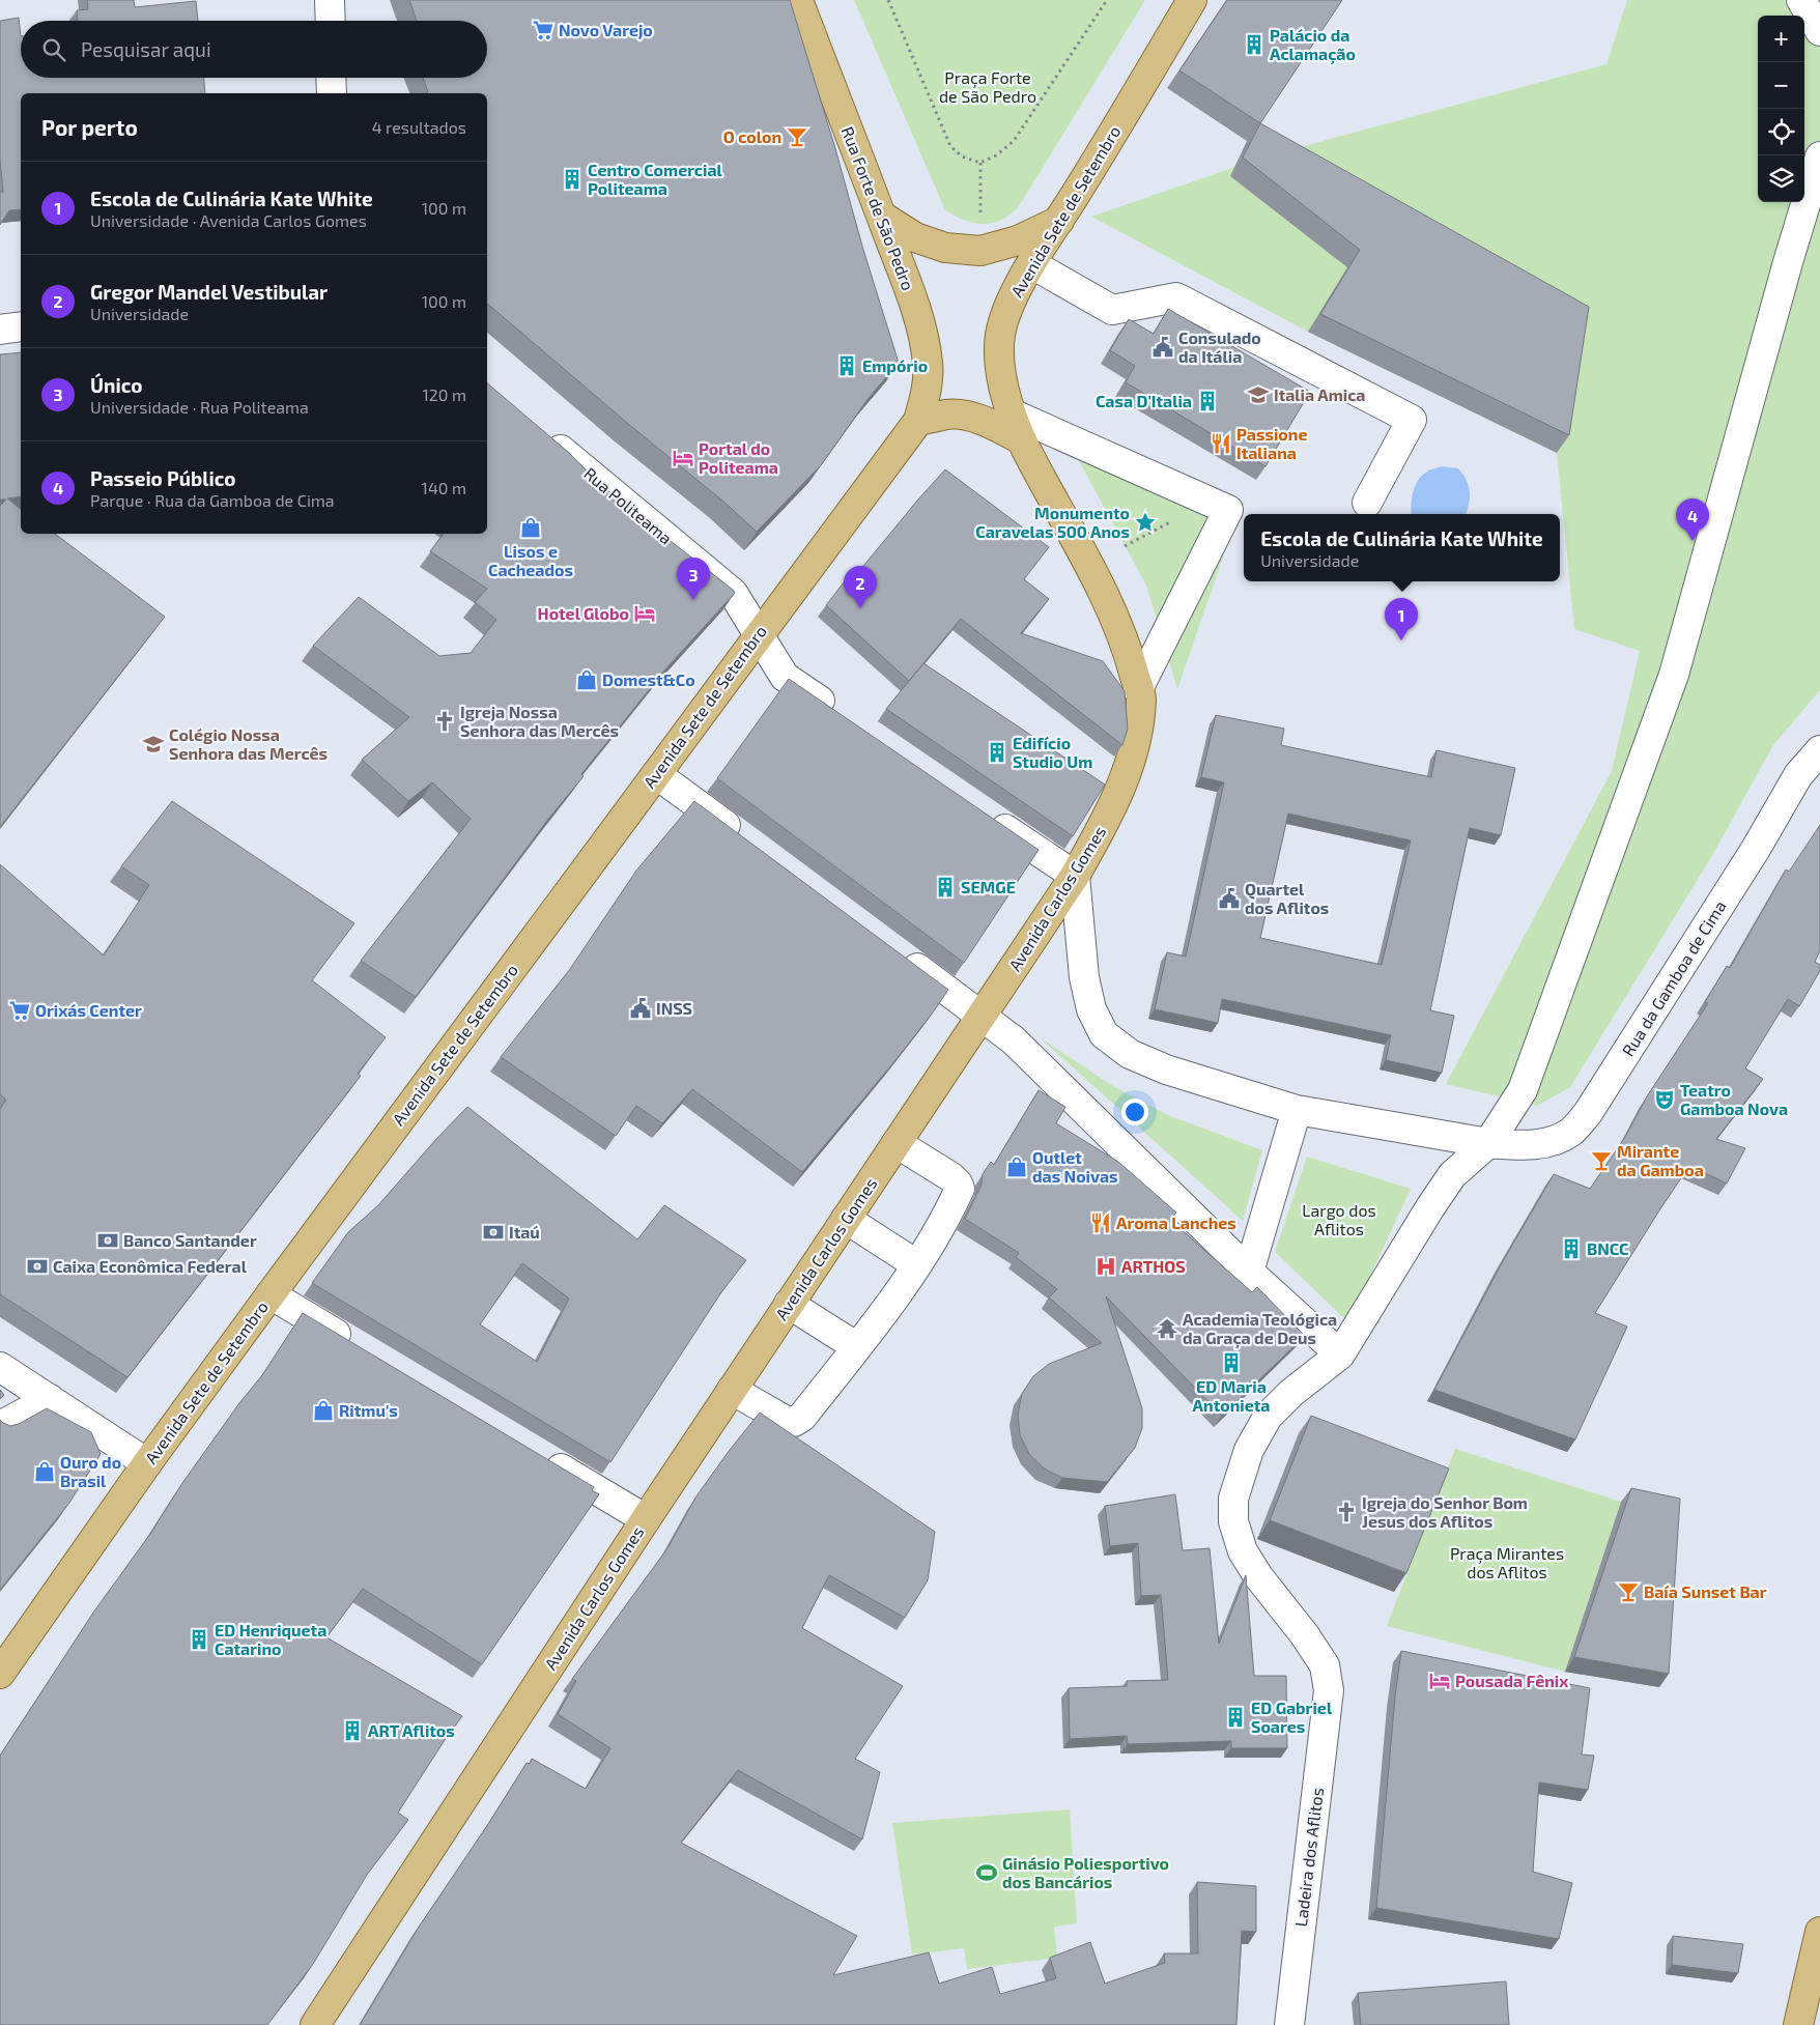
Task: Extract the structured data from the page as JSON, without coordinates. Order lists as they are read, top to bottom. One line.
{"streets":{"main road":["Rua Forte de São Pedro","Avenida Sete de Setembro","Avenida Carlos Gomes"],"street":["Rua Politeama","Rua da Gamboa de Cima","Ladeira dos Aflitos"]},"crossings":[["Rua Forte de São Pedro","Avenida Sete de Setembro"],["Avenida Sete de Setembro","Rua Politeama"],["Avenida Sete de Setembro","Avenida Carlos Gomes"]],"parks":["Praça Forte de São Pedro","Largo dos Aflitos","Praça Mirantes dos Aflitos"],"places":{"supermarket":["Novo Varejo","Orixás Center"],"building":["Palácio da Aclamação","Centro Comercial Politeama","Empório","Casa D'Italia","Edifício Studio Um","SEMGE","BNCC","ED Maria Antonieta","ED Henriqueta Catarino","ED Gabriel Soares","ART Aflitos"],"bar":["O colon","Mirante da Gamboa","Baía Sunset Bar"],"public building":["Consulado da Itália","Quartel dos Aflitos","INSS"],"school or university":["Italia Amica","Colégio Nossa Senhora das Mercês"],"restaurant":["Passione Italiana","Aroma Lanches"],"hotel":["Portal do Politeama","Hotel Globo","Pousada Fênix"],"place":["Monumento Caravelas 500 Anos"],"shop":["Lisos e Cacheados","Domest&Co","Outlet das Noivas","Ritmu's","Ouro do Brasil"],"church":["Igreja Nossa Senhora das Mercês","Igreja do Senhor Bom Jesus dos Aflitos"],"theatre":["Teatro Gamboa Nova"],"bank":["Itaú","Banco Santander","Caixa Econômica Federal"],"hospital":["ARTHOS"],"temple":["Academia Teológica da Graça de Deus"],"sports":["Ginásio Poliesportivo dos Bancários"]},"page":{"map_buttons":["+","−"],"search":"Pesquisar aqui","heading":["Por perto","4 resultados"],"list":[{"mark":"1","name":"Escola de Culinária Kate White","note":"Universidade · Avenida Carlos Gomes","value":"100 m"},{"mark":"2","name":"Gregor Mandel Vestibular","note":"Universidade","value":"100 m"},{"mark":"3","name":"Único","note":"Universidade · Rua Politeama","value":"120 m"},{"mark":"4","name":"Passeio Público","note":"Parque · Rua da Gamboa de Cima","value":"140 m"}],"pins":["4","3","2","1"],"popup":["Escola de Culinária Kate White","Universidade"]}}
